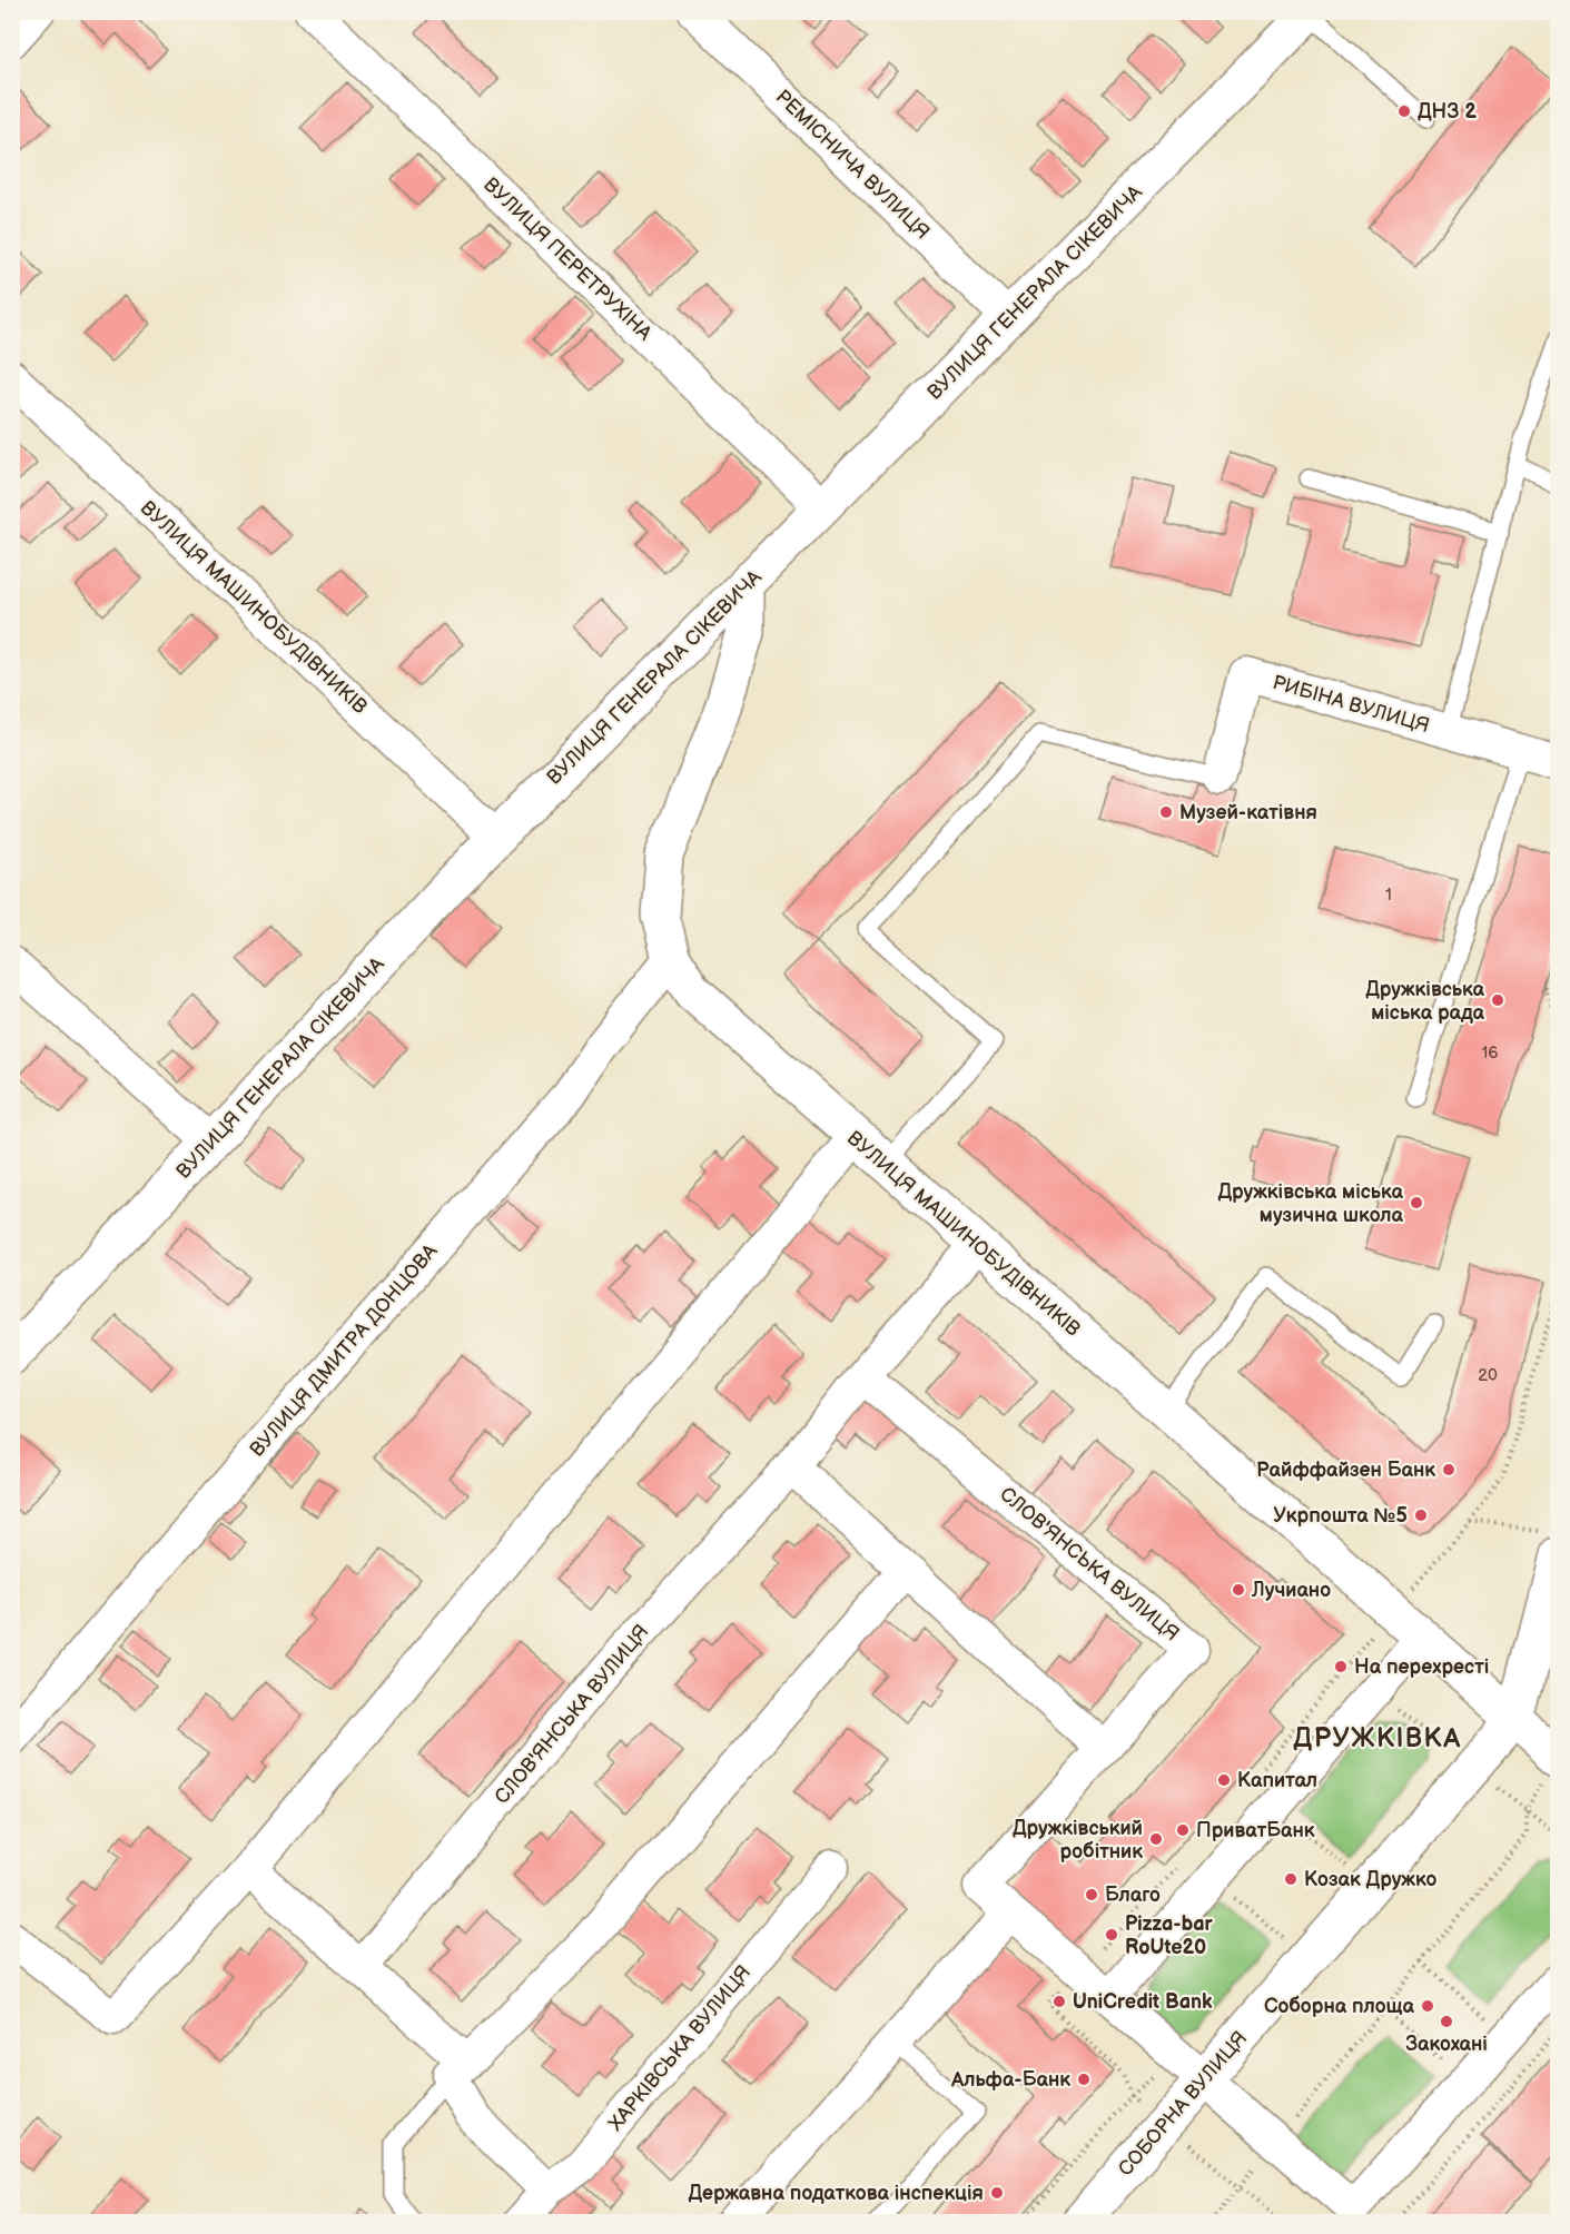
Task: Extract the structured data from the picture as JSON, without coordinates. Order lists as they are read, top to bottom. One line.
{"streets":{"street":["РЕМІСНИЧА ВУЛИЦЯ","ВУЛИЦЯ ПЕРЕТРУХІНА","ВУЛИЦЯ ГЕНЕРАЛА СІКЕВИЧА","ВУЛИЦЯ МАШИНОБУДІВНИКІВ","РИБІНА ВУЛИЦЯ","ВУЛИЦЯ ДМИТРА ДОНЦОВА","СЛОВ'ЯНСЬКА ВУЛИЦЯ","ХАРКІВСЬКА ВУЛИЦЯ","СОБОРНА ВУЛИЦЯ"]},"crossings":[["РЕМІСНИЧА ВУЛИЦЯ","ВУЛИЦЯ ГЕНЕРАЛА СІКЕВИЧА"],["ВУЛИЦЯ ПЕРЕТРУХІНА","ВУЛИЦЯ ГЕНЕРАЛА СІКЕВИЧА"],["ВУЛИЦЯ ГЕНЕРАЛА СІКЕВИЧА","ВУЛИЦЯ МАШИНОБУДІВНИКІВ"],["ВУЛИЦЯ МАШИНОБУДІВНИКІВ","ВУЛИЦЯ ДМИТРА ДОНЦОВА"],["ВУЛИЦЯ МАШИНОБУДІВНИКІВ","СЛОВ'ЯНСЬКА ВУЛИЦЯ"],["ВУЛИЦЯ МАШИНОБУДІВНИКІВ","СОБОРНА ВУЛИЦЯ"]],"districts":["ДРУЖКІВКА"],"places":["ДНЗ 2","Музей-катівня","Дружківська міська рада","Дружківська міська музична школа","Райффайзен Банк","Укрпошта №5","Лучиано","На перехресті","Капитал","ПриватБанк","Дружківський робітник","Козак Дружко","Благо","Pizza-bar RoUte20","UniCredit Bank","Соборна площа","Закохані","Альфа-Банк","Державна податкова інспекція"],"house_numbers":["1","16","20"]}
